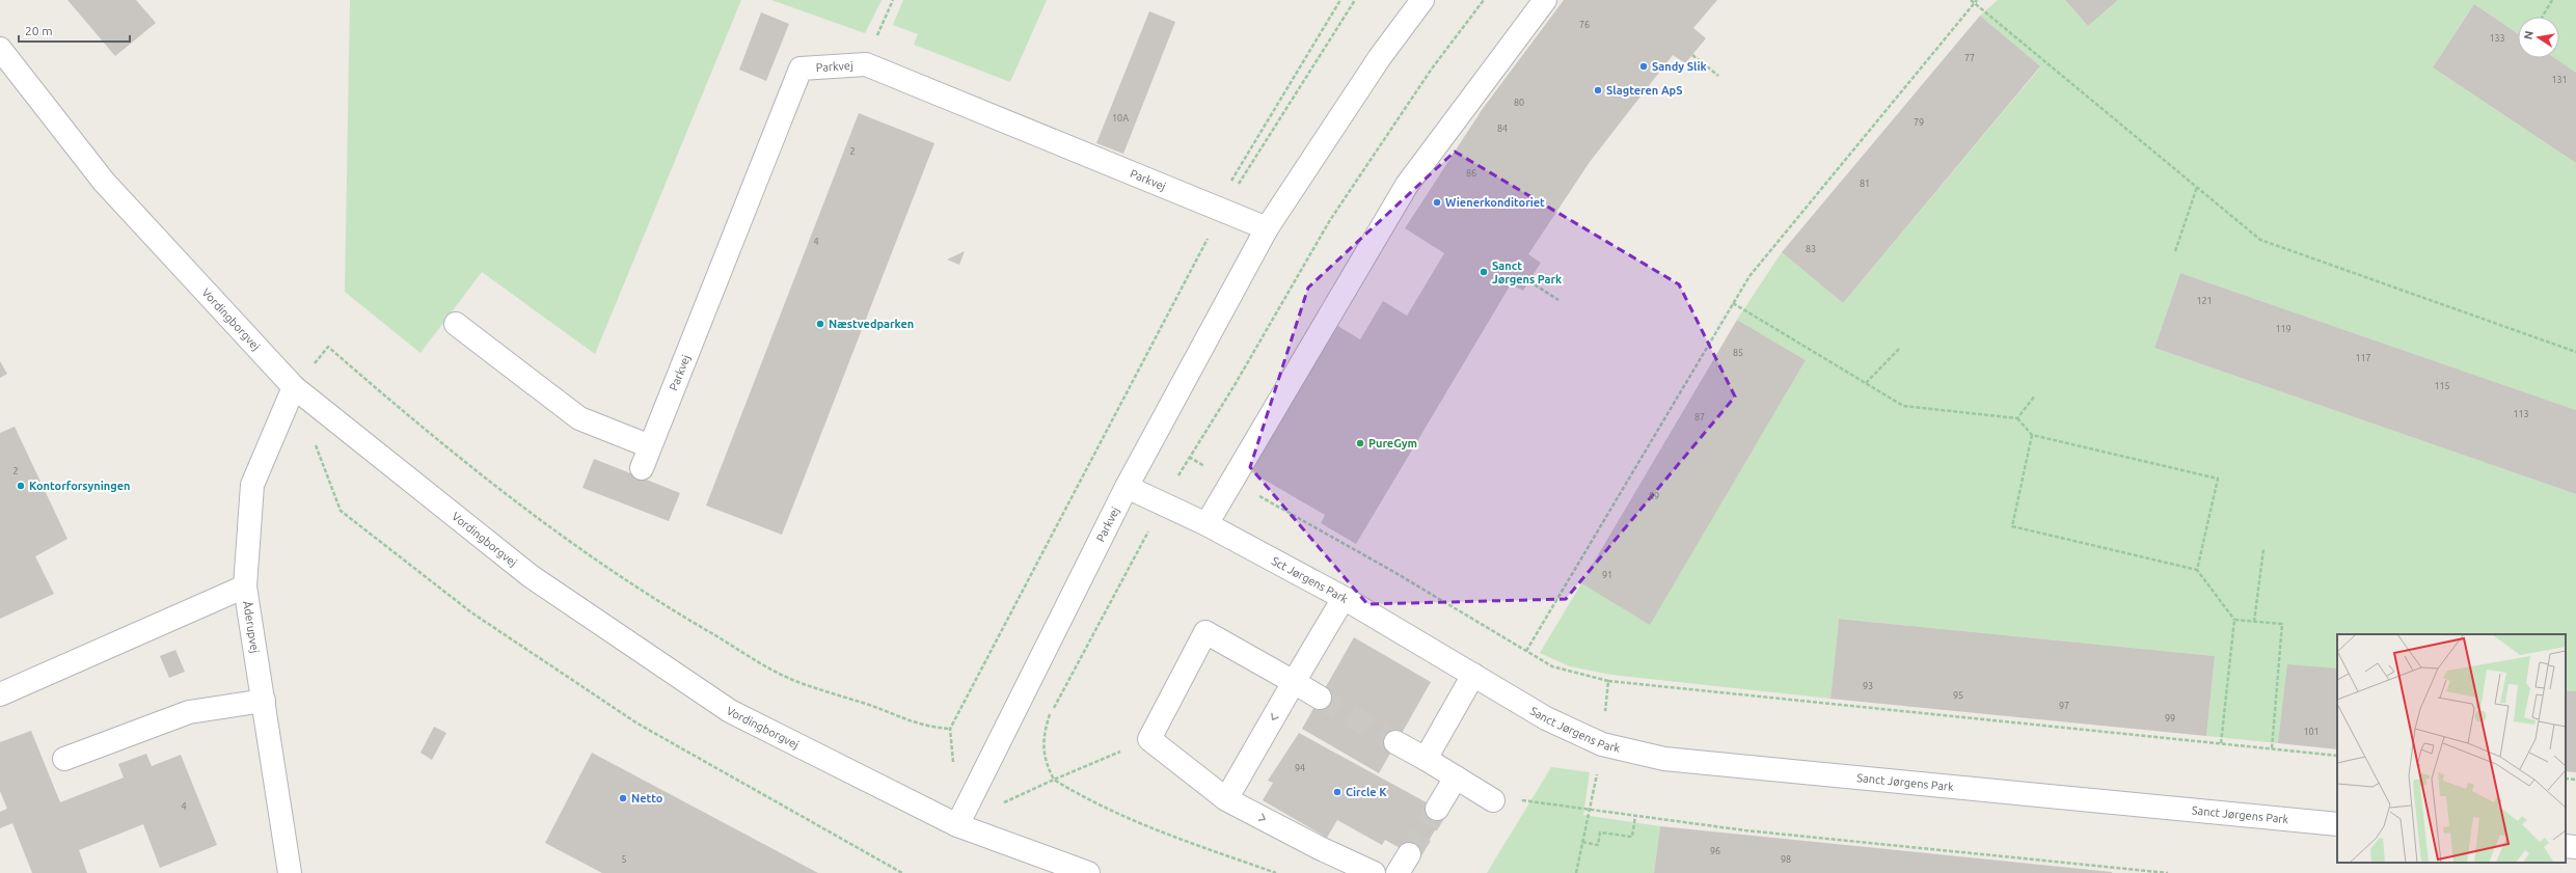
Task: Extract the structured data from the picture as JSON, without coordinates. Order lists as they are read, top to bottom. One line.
{"streets":{"street":["Parkvej","Vordingborgvej","Sct Jørgens Park","Åderupvej","Sanct Jørgens Park"]},"crossings":[["Parkvej","Vordingborgvej"],["Parkvej","Sct Jørgens Park"],["Vordingborgvej","Åderupvej"],["Sct Jørgens Park","Sanct Jørgens Park"]],"places":["Sandy Slik","Slagteren ApS","Wienerkonditoriet","Sanct Jørgens Park","Næstvedparken","PureGym","Kontorforsyningen","Circle K","Netto"],"house_numbers":["76","133","77","131","80","10A","79","84","2","86","81","4","83","121","119","85","117","115","113","87","2","89","91","93","95","97","99","101","94","4","96","5","98"],"scale_bar":"20 m","north":"left"}
